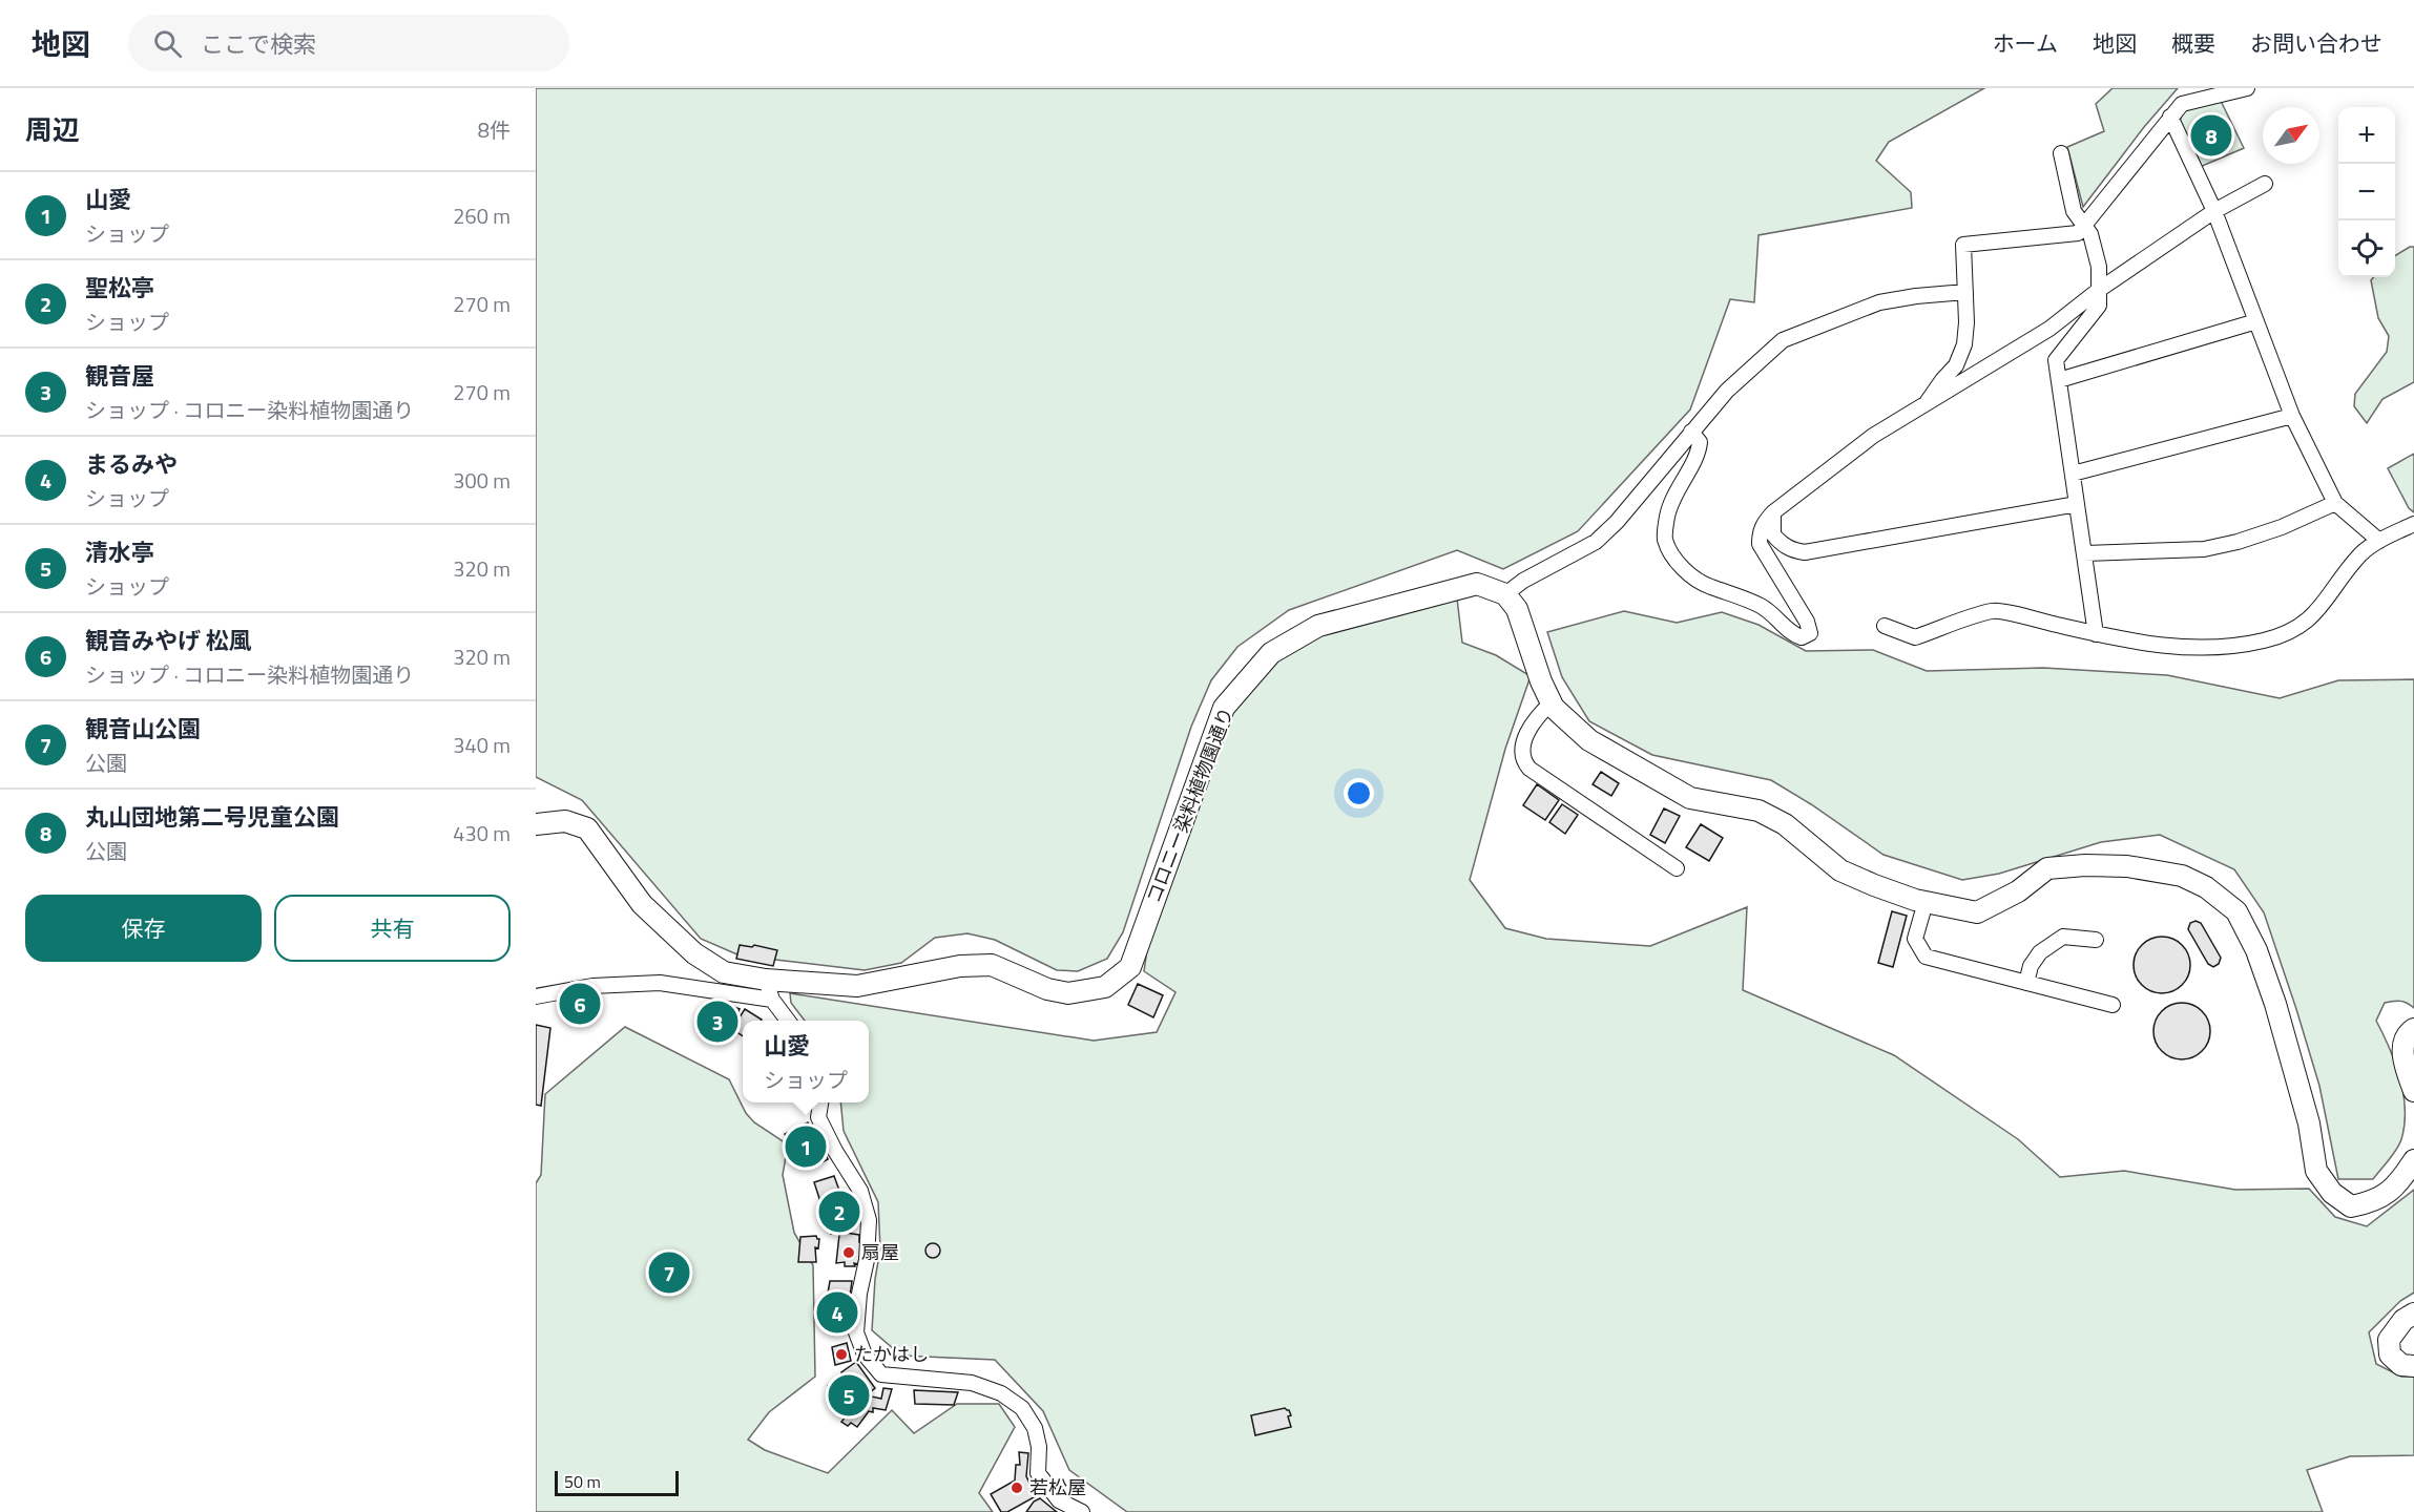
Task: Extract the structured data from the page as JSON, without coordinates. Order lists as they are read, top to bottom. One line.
{"streets":{"street":["コロニー染料植物園通り"]},"places":["扇屋","たかはし","若松屋"],"scale_bar":"50 m","north":"top right","page":{"header":"地図","search":"ここで検索","nav":["ホーム","地図","概要","お問い合わせ"],"heading":["周辺","8件"],"map_buttons":["+","−"],"pins":["8","6","3","1","2","7","4","5"],"list":[{"mark":"1","name":"山愛","note":"ショップ","value":"260 m"},{"mark":"2","name":"聖松亭","note":"ショップ","value":"270 m"},{"mark":"3","name":"観音屋","note":"ショップ · コロニー染料植物園通り","value":"270 m"},{"mark":"4","name":"まるみや","note":"ショップ","value":"300 m"},{"mark":"5","name":"清水亭","note":"ショップ","value":"320 m"},{"mark":"6","name":"観音みやげ 松風","note":"ショップ · コロニー染料植物園通り","value":"320 m"},{"mark":"7","name":"観音山公園","note":"公園","value":"340 m"},{"mark":"8","name":"丸山団地第二号児童公園","note":"公園","value":"430 m"}],"buttons":["保存","共有"],"popup":["山愛","ショップ"],"scale":"50 m"}}
